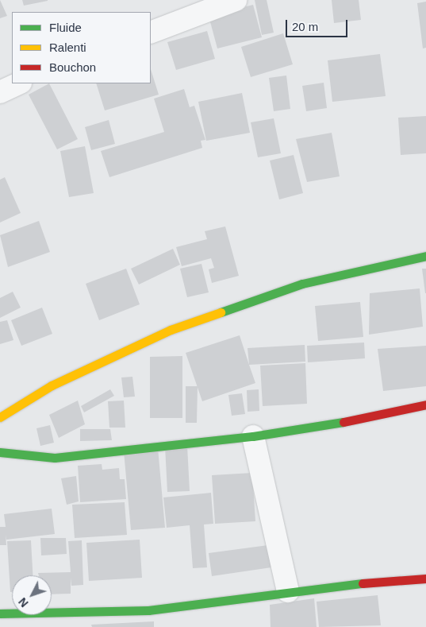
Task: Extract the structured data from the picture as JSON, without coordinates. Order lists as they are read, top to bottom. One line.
{"legend":["Fluide","Ralenti","Bouchon"],"scale_bar":"20 m","north":"bottom left"}
